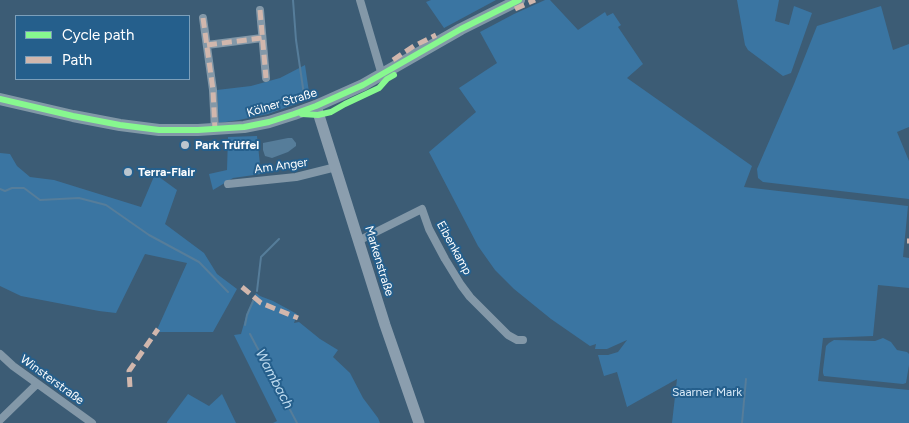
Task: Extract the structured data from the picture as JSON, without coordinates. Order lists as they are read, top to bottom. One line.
{"streets":{"main road":["Kölner Straße"],"street":["Am Anger","Eibenkamp","Markenstraße","Winsterstraße"]},"crossings":[["Kölner Straße","Markenstraße"],["Am Anger","Markenstraße"],["Eibenkamp","Markenstraße"]],"water":["Wambach"],"parks":["Saarner Mark"],"places":["Park Trüffel","Terra-Flair"],"legend":["Cycle path","Path"]}
